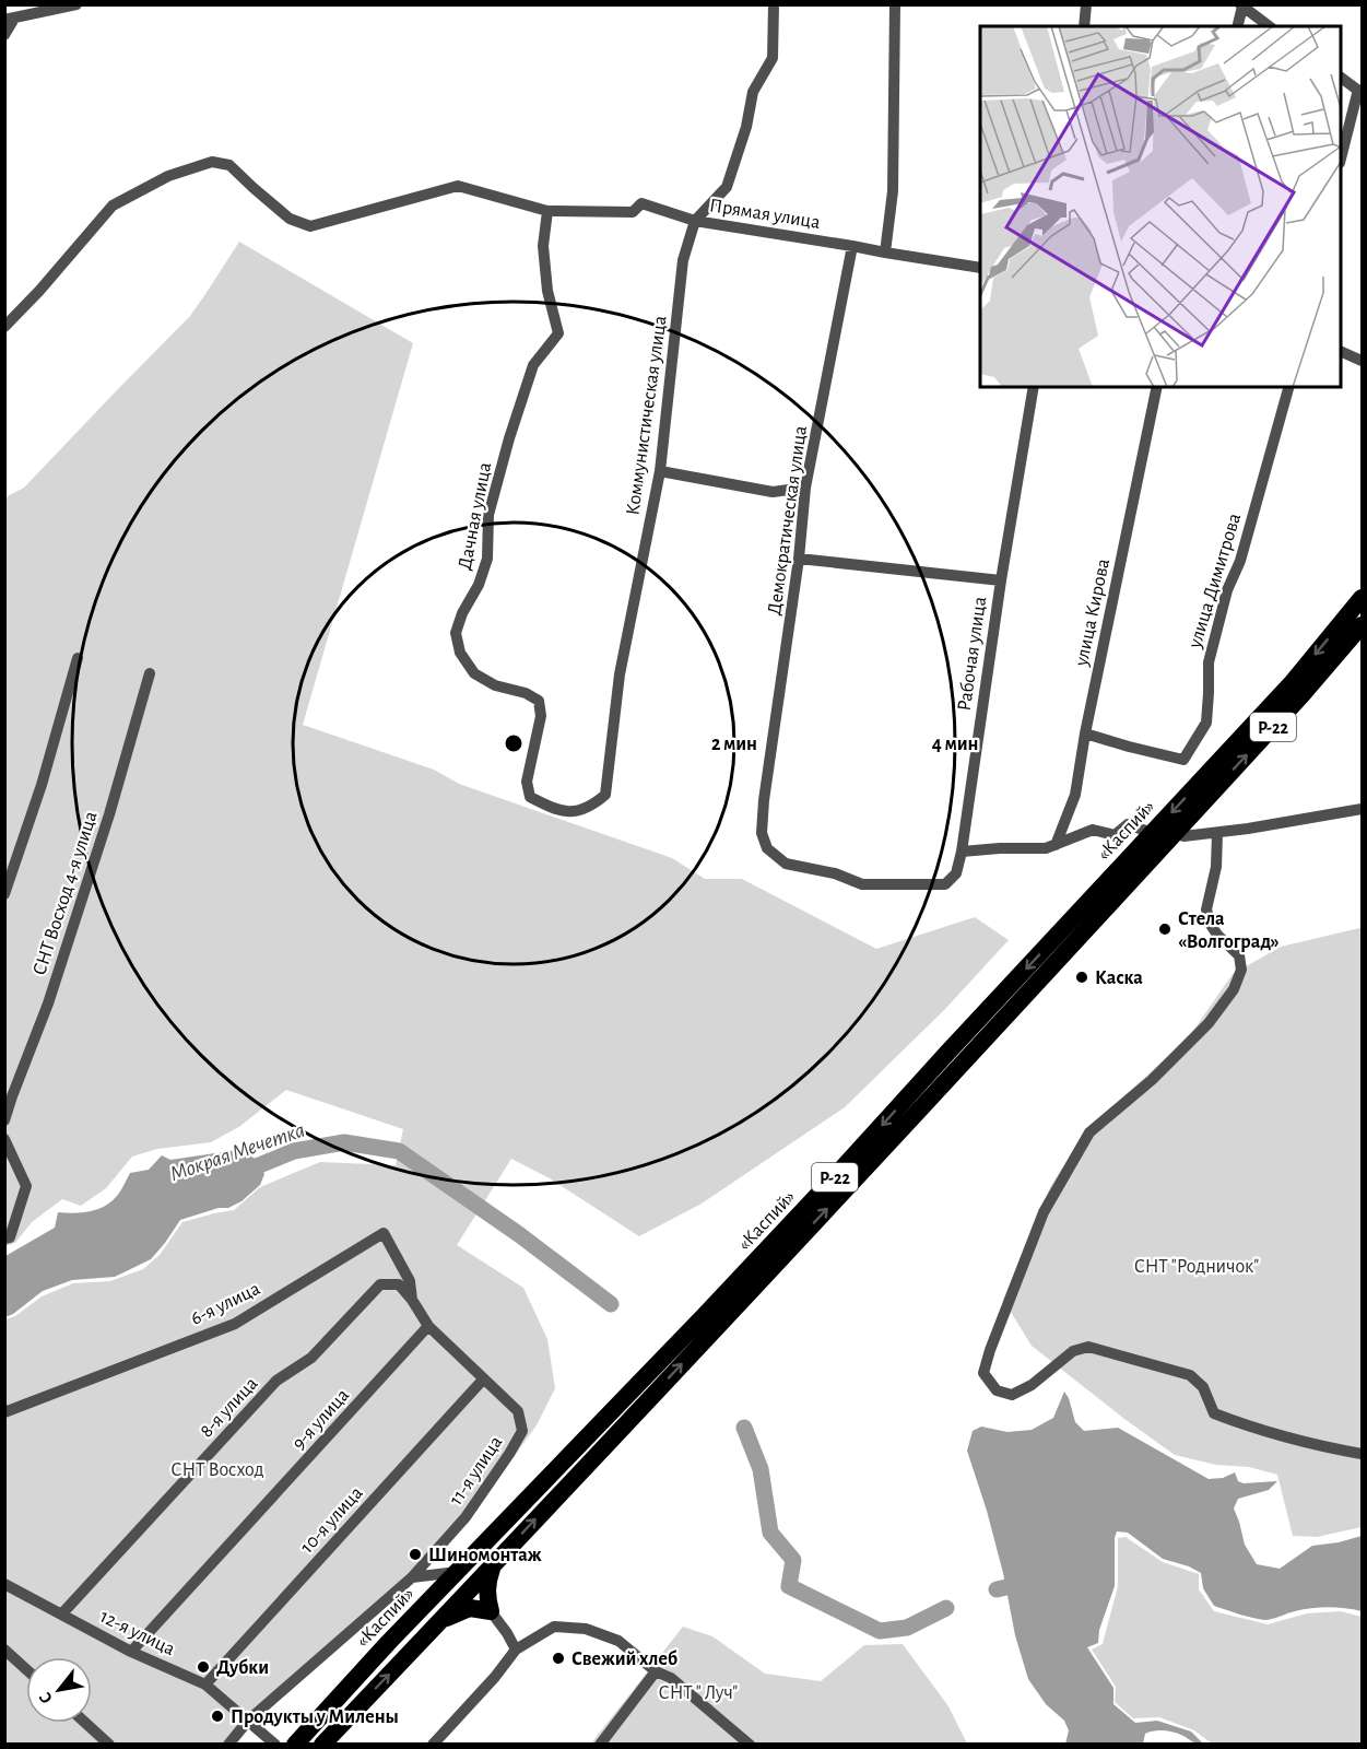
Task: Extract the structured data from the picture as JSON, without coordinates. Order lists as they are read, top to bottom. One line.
{"streets":{"highway":["Р-22","«Каспий»"],"street":["Прямая улица","Коммунистическая улица","Дачная улица","Демократическая улица","улица Димитрова","улица Кирова","Рабочая улица","СНТ Восход 4-я улица","6-я улица","8-я улица","9-я улица","11-я улица","10-я улица","12-я улица"]},"crossings":[["Прямая улица","Коммунистическая улица"],["Прямая улица","Дачная улица"],["Прямая улица","Демократическая улица"],["Коммунистическая улица","Дачная улица"],["Демократическая улица","Рабочая улица"],["улица Димитрова","улица Кирова"],["6-я улица","8-я улица"],["8-я улица","9-я улица"],["8-я улица","11-я улица"],["8-я улица","12-я улица"],["9-я улица","11-я улица"],["9-я улица","12-я улица"],["11-я улица","10-я улица"],["11-я улица","12-я улица"],["10-я улица","12-я улица"]],"water":["Мокрая Мечетка"],"parks":["СНТ \"Родничок\"","СНТ Восход","СНТ \" Луч\""],"places":["Стела «Волгоград»","Каска","Шиномонтаж","Свежий хлеб","Дубки","Продукты у Милены"],"north":"bottom left","rings":["2 мин","4 мин"]}
